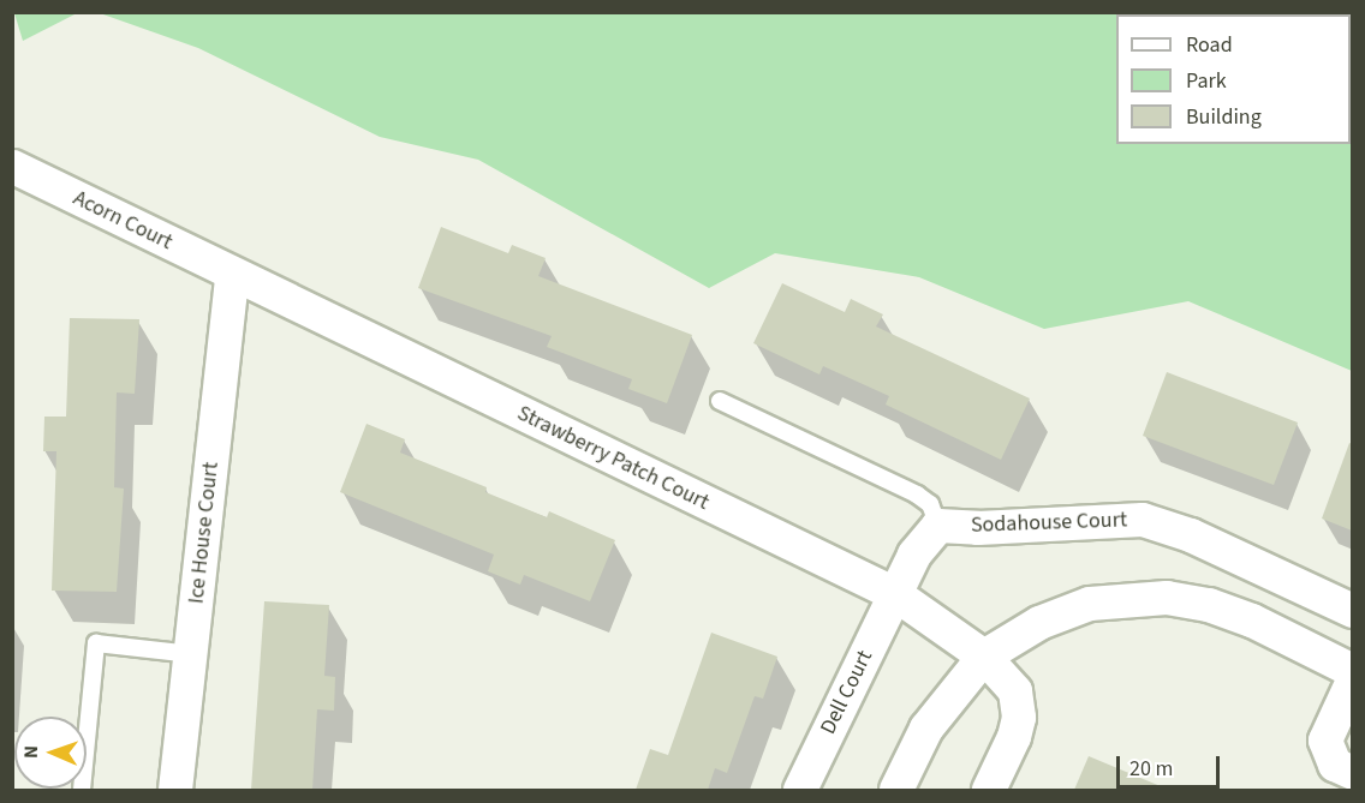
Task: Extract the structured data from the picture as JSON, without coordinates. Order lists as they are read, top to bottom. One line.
{"streets":{"street":["Acorn Court","Strawberry Patch Court","Sodahouse Court","Ice House Court","Dell Court"]},"crossings":[["Acorn Court","Strawberry Patch Court"],["Acorn Court","Ice House Court"],["Strawberry Patch Court","Sodahouse Court"],["Strawberry Patch Court","Ice House Court"],["Strawberry Patch Court","Dell Court"],["Sodahouse Court","Dell Court"]],"legend":["Road","Park","Building"],"scale_bar":"20 m","north":"left"}
